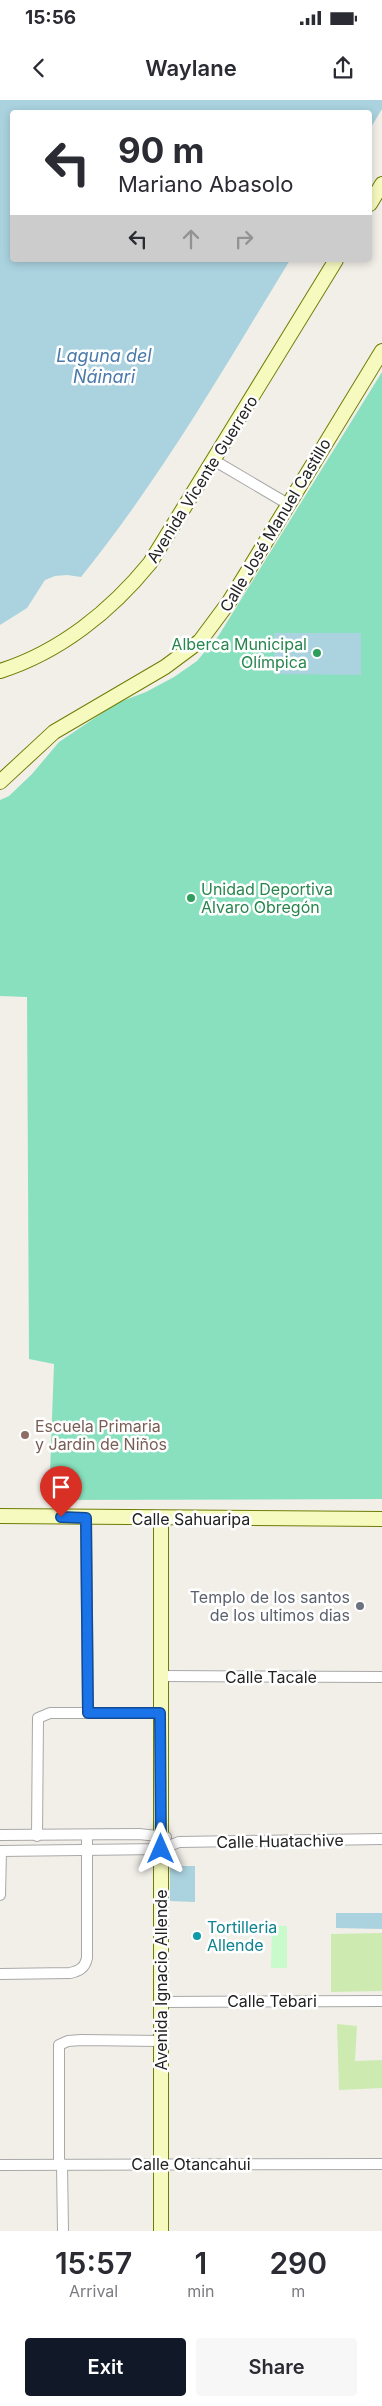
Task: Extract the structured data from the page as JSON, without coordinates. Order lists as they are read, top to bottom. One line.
{"streets":{"street":["Avenida Vicente Guerrero","Calle José Manuel Castillo","Calle Sahuaripa","Calle Tacale","Calle Huatachive","Avenida Ignacio Allende","Calle Tebari","Calle Otancahui"]},"crossings":[["Calle Sahuaripa","Avenida Ignacio Allende"],["Calle Tacale","Avenida Ignacio Allende"],["Calle Huatachive","Avenida Ignacio Allende"],["Avenida Ignacio Allende","Calle Tebari"],["Avenida Ignacio Allende","Calle Otancahui"]],"water":["Laguna del Náinari"],"places":["Alberca Municipal Olímpica","Unidad Deportiva Alvaro Obregón","Escuela Primaria y Jardin de Niños","Templo de los santos de los ultimos dias","Tortilleria Allende"],"page":{"status":"15:56","header":"Waylane","turn":["90 m","Mariano Abasolo"],"eta":["15:57","Arrival","1","min","290","m"],"buttons":["Exit","Share"]}}
